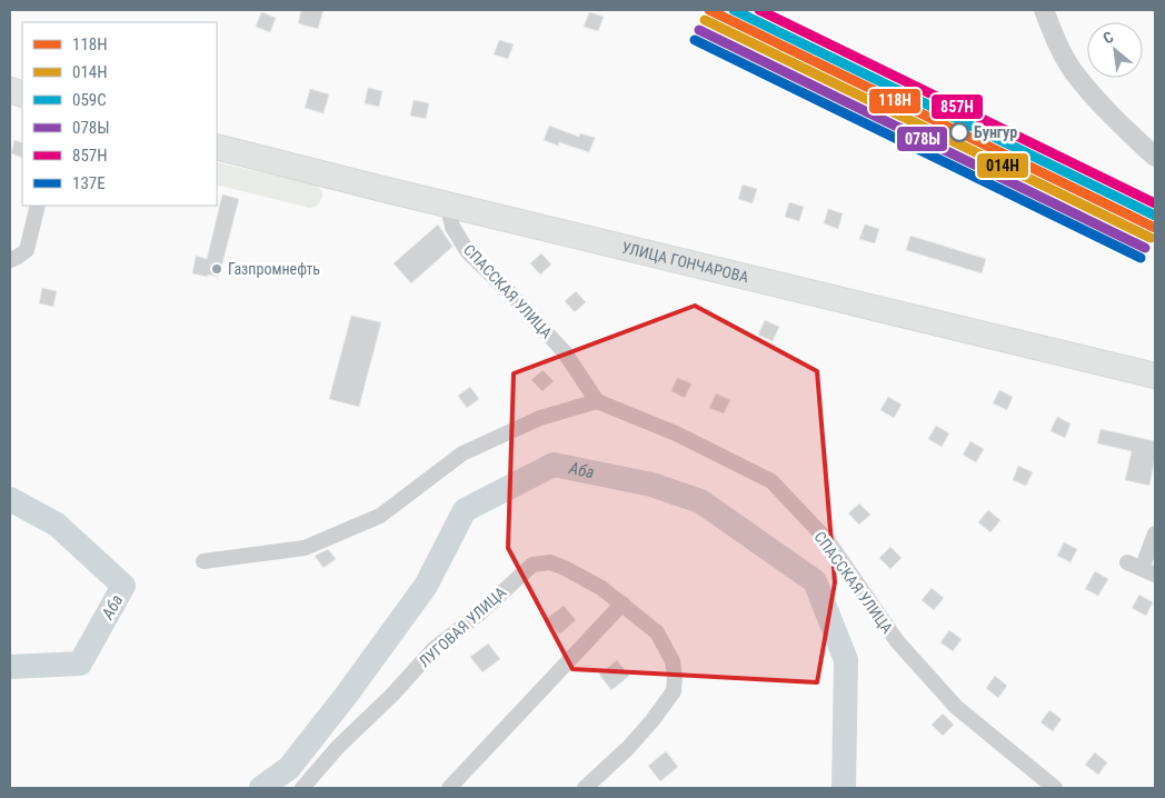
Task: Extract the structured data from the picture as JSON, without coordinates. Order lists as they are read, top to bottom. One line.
{"streets":{"main road":["УЛИЦА ГОНЧАРОВА"],"street":["СПАССКАЯ УЛИЦА","ЛУГОВАЯ УЛИЦА"]},"crossings":[["УЛИЦА ГОНЧАРОВА","СПАССКАЯ УЛИЦА"]],"water":["Аба"],"places":["Бунгур","Газпромнефть"],"lines":["transit line 118Н","transit line 059С","transit line 857Н","transit line 014Н","transit line 078Ы","transit line 137Е"],"legend":["118Н","014Н","059С","078Ы","857Н","137Е"],"north":"top left"}
